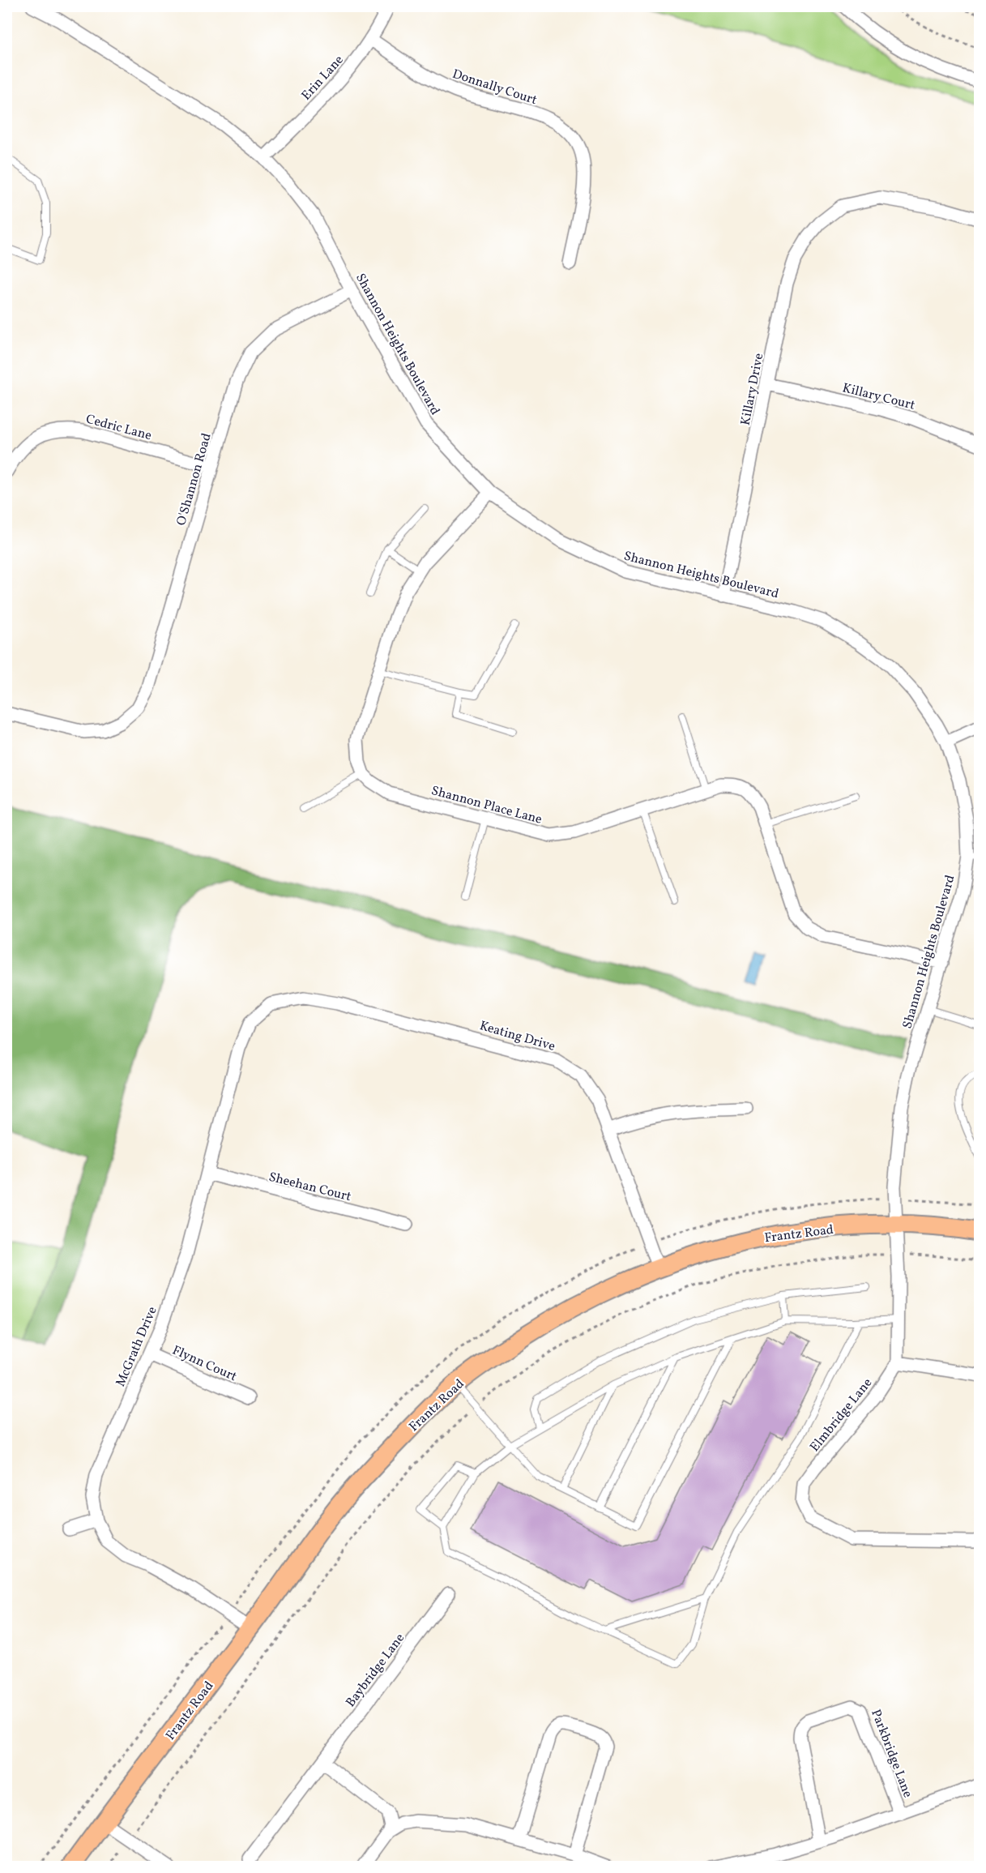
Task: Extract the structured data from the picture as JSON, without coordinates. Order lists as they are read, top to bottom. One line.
{"streets":{"main road":["Frantz Road"],"street":["Erin Lane","Donnally Court","Shannon Heights Boulevard","Killary Drive","Killary Court","Cedric Lane","O'Shannon Road","Shannon Place Lane","Keating Drive","Sheehan Court","McGrath Drive","Flynn Court","Elmbridge Lane","Baybridge Lane","Parkbridge Lane"]},"crossings":[["Erin Lane","Donnally Court"],["Erin Lane","Shannon Heights Boulevard"],["Shannon Heights Boulevard","Killary Drive"],["Shannon Heights Boulevard","O'Shannon Road"],["Shannon Heights Boulevard","Shannon Place Lane"],["Shannon Heights Boulevard","Frantz Road"],["Killary Drive","Killary Court"],["Cedric Lane","O'Shannon Road"],["Keating Drive","Frantz Road"],["Keating Drive","McGrath Drive"],["Sheehan Court","McGrath Drive"],["Frantz Road","McGrath Drive"],["McGrath Drive","Flynn Court"]]}
